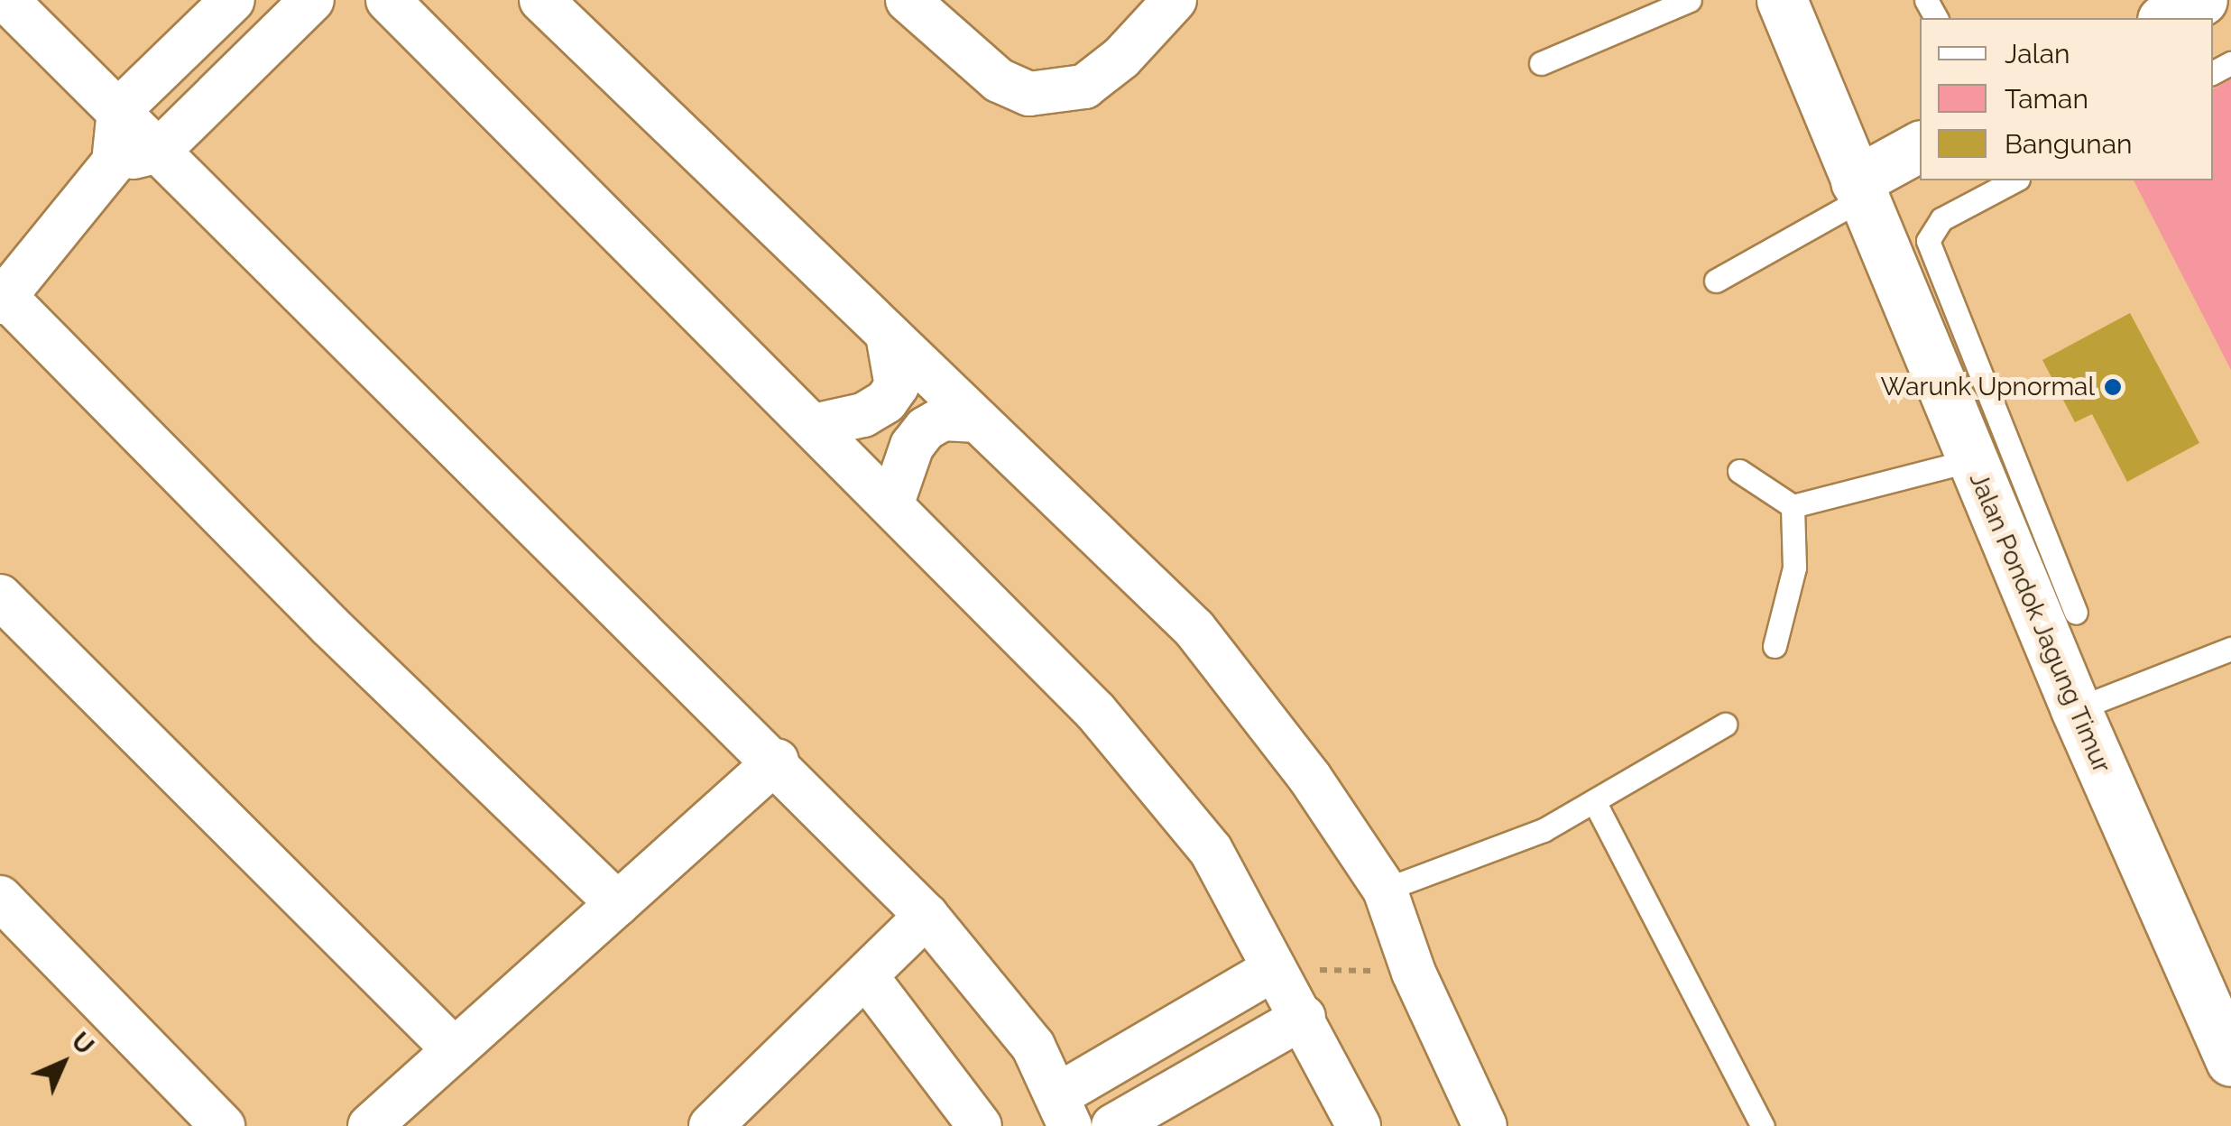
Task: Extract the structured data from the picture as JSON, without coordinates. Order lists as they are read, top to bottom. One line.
{"streets":{"street":["Jalan Pondok Jagung Timur"]},"places":["Warunk Upnormal"],"legend":["Jalan","Taman","Bangunan"],"north":"top right"}
